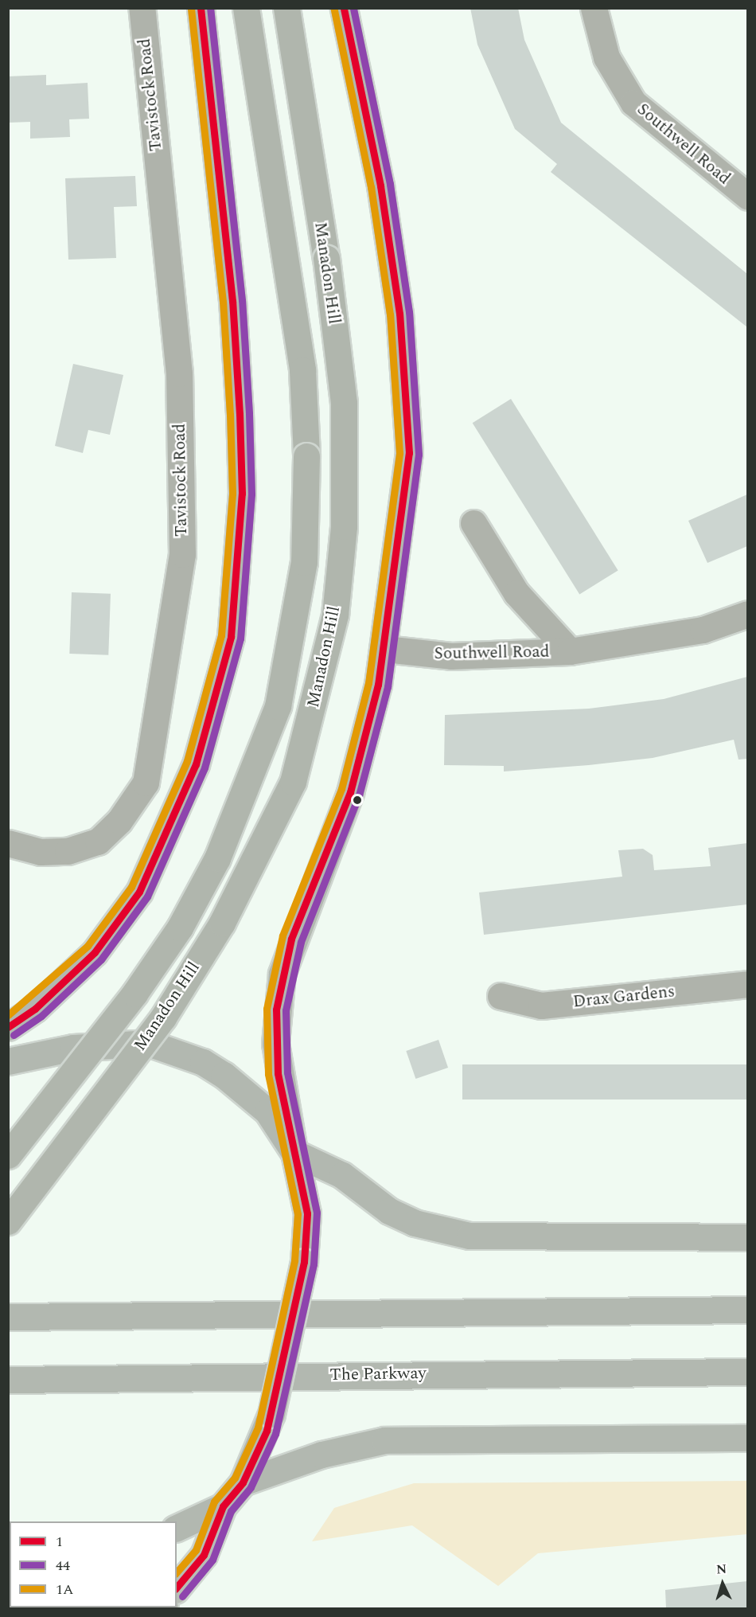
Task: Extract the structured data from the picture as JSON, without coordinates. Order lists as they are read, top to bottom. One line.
{"streets":{"highway":["The Parkway"],"main road":["Manadon Hill"],"street":["Tavistock Road","Southwell Road","Drax Gardens"]},"lines":["transit line 1","transit line 44","transit line 1A"],"legend":["1","44","1A"],"north":"top"}
